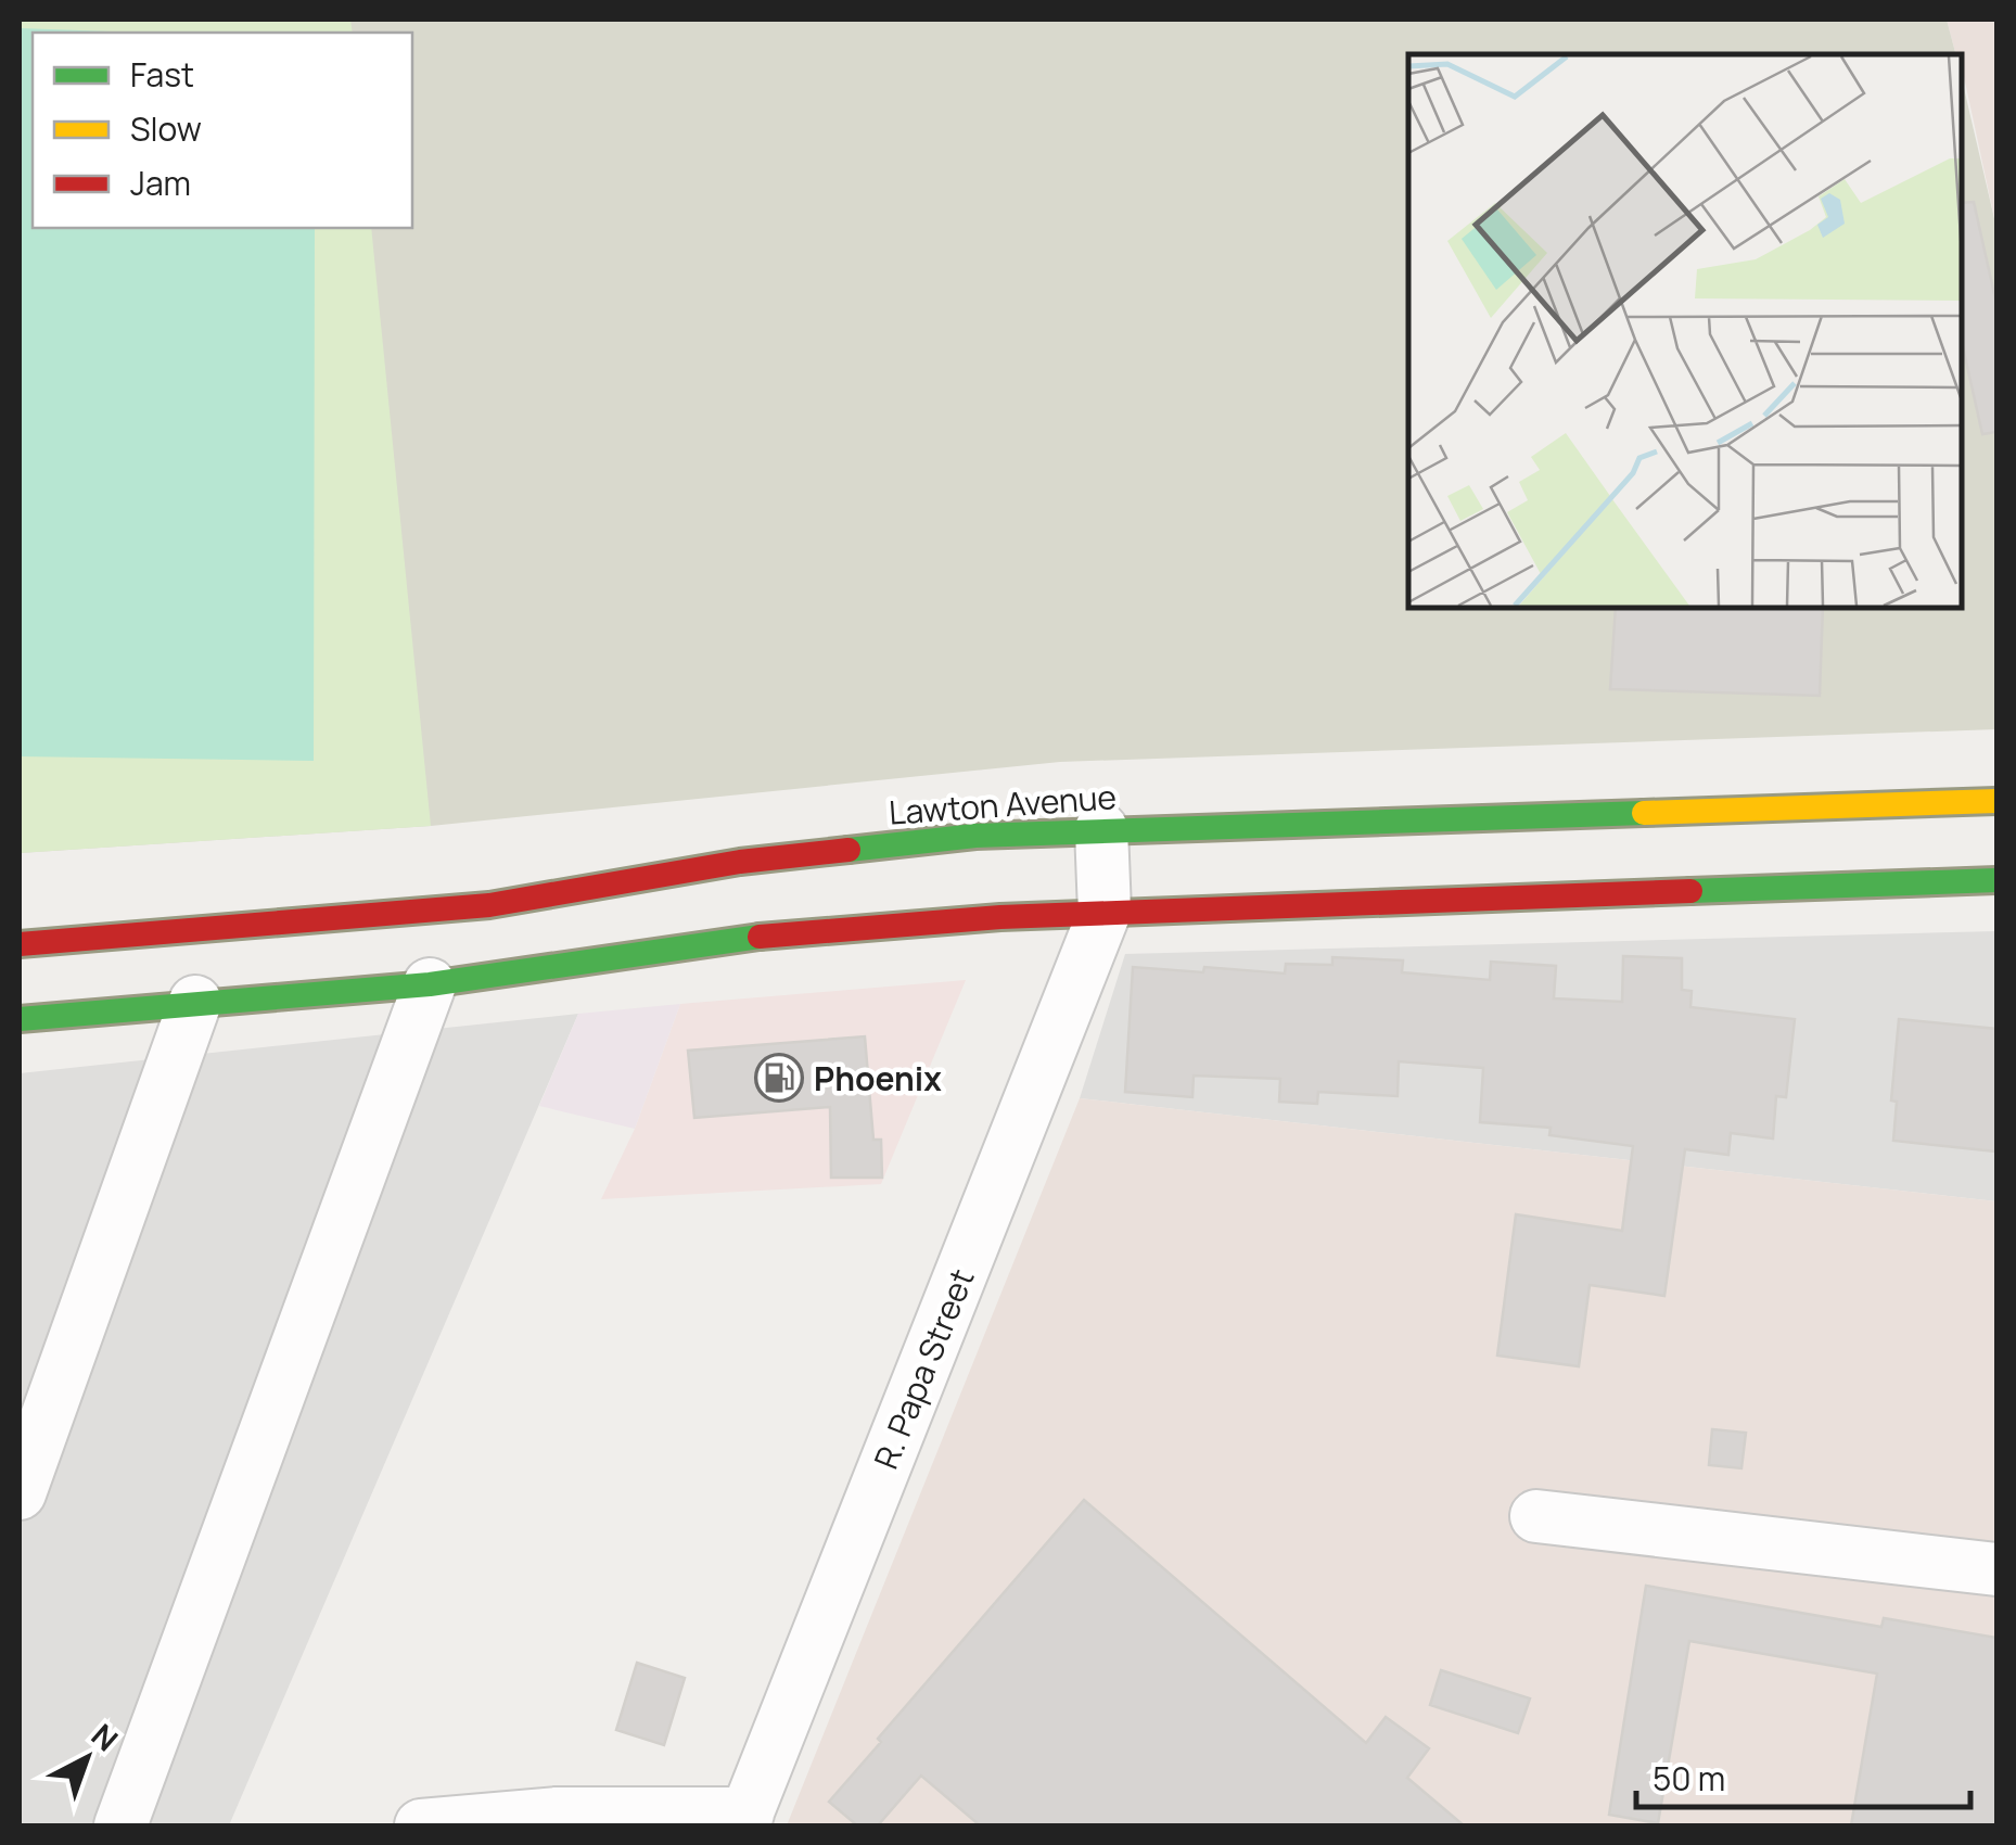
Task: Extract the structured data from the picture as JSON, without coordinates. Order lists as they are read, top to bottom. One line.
{"streets":{"main road":["Lawton Avenue"],"street":["R. Papa Street"]},"places":{"fuel station":["Phoenix"]},"legend":["Fast","Slow","Jam"],"scale_bar":"50 m","north":"top right"}
